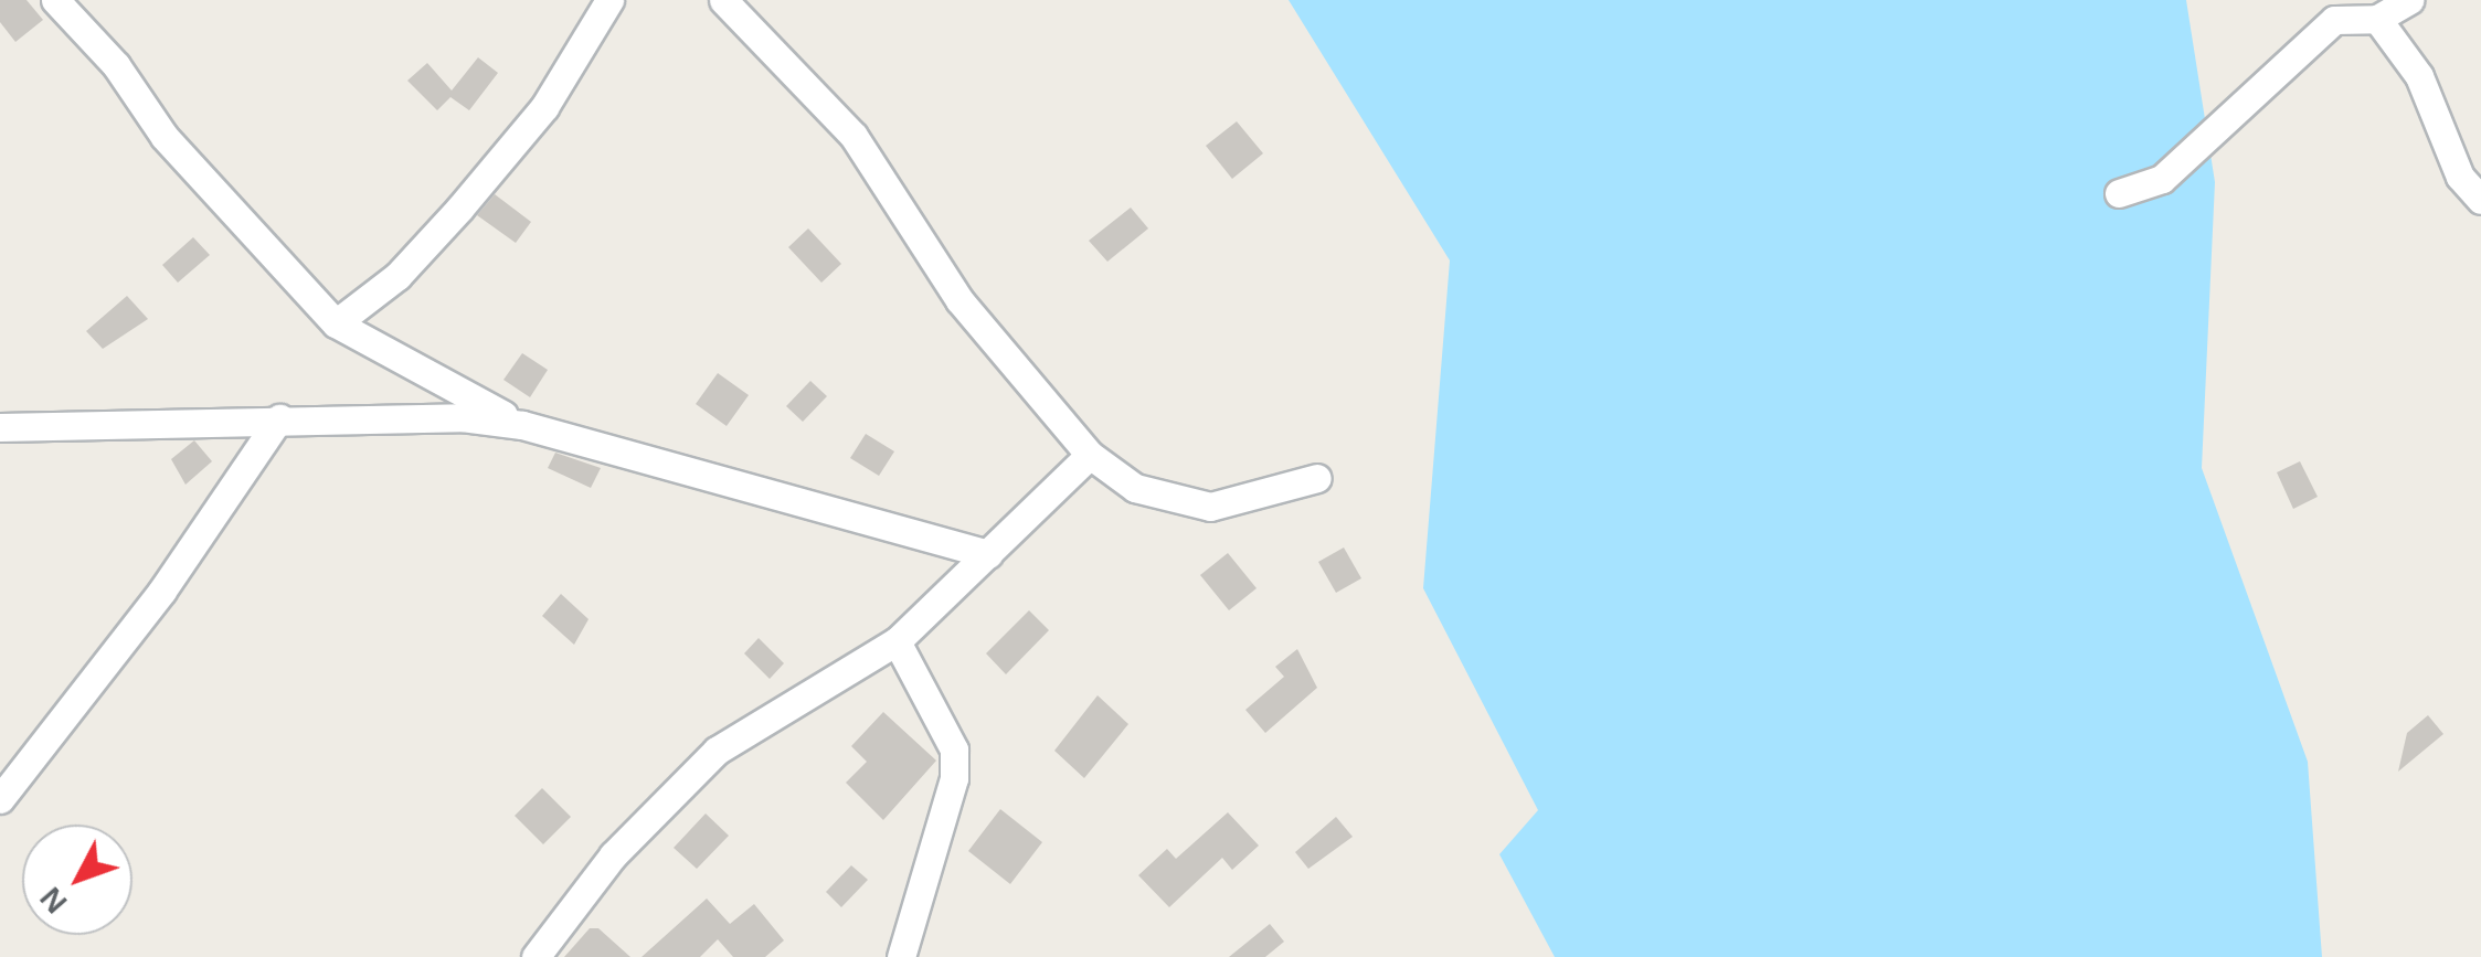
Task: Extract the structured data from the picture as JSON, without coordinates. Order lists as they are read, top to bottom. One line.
{"north":"bottom left"}
